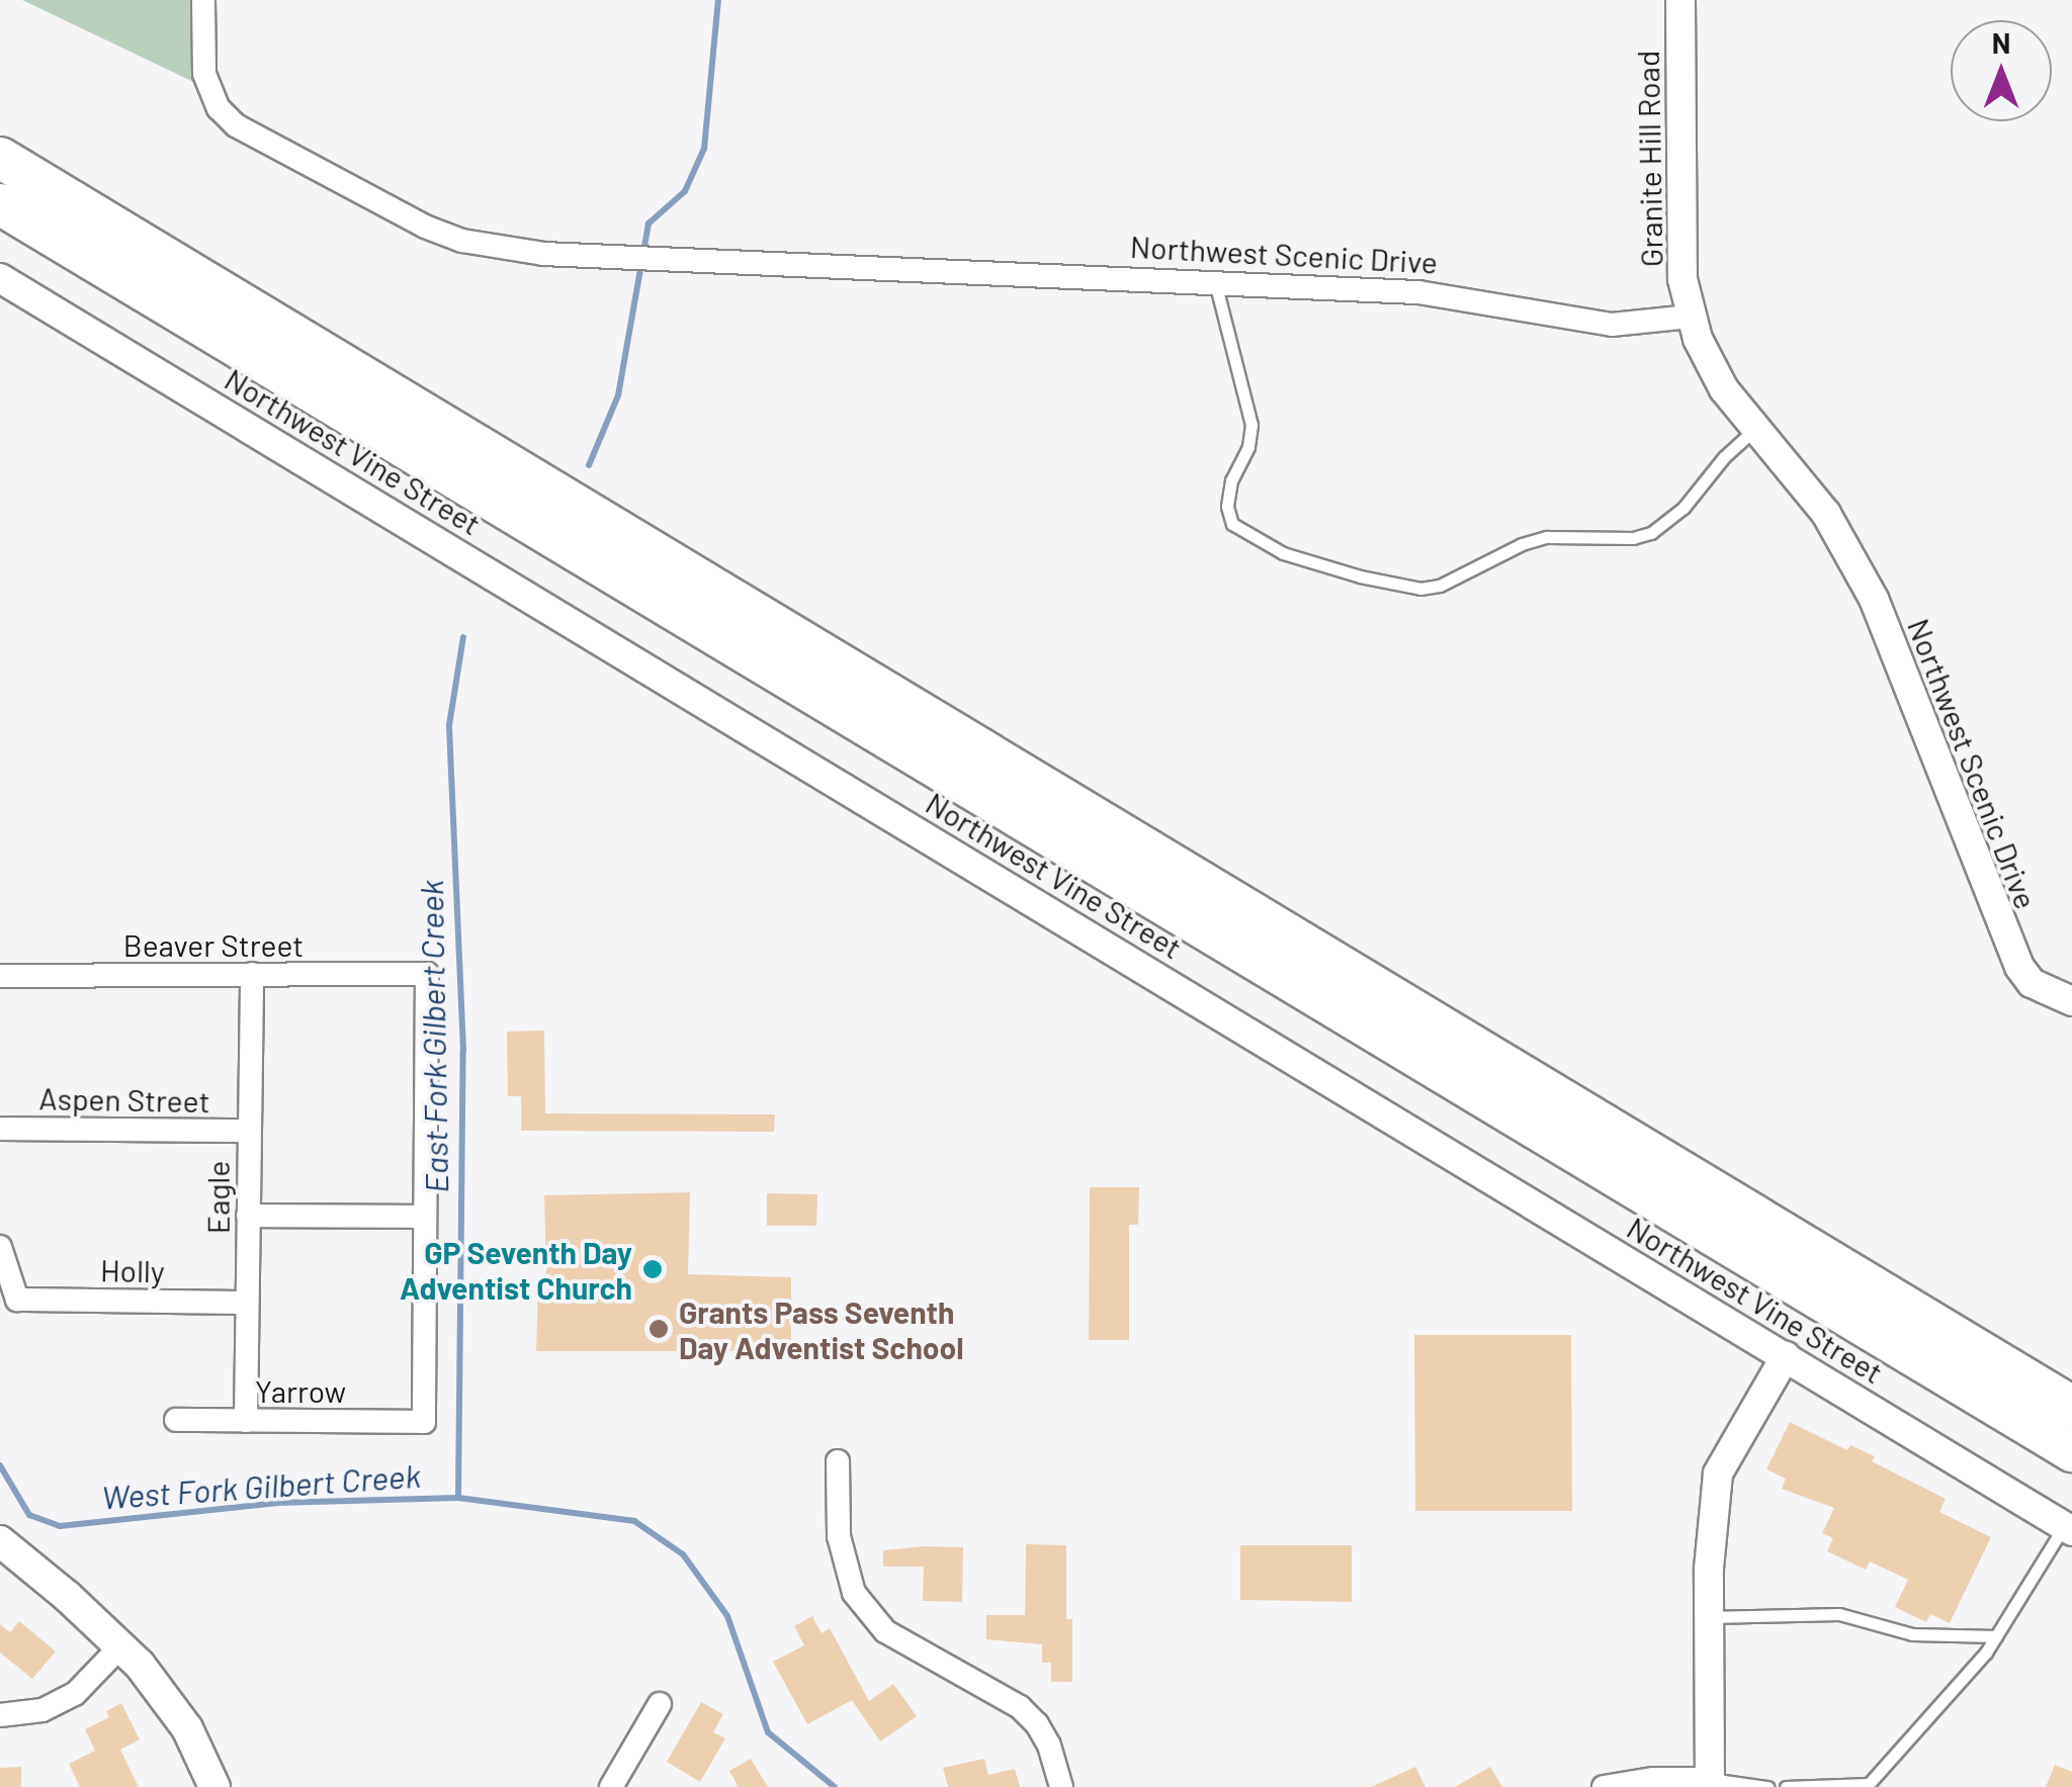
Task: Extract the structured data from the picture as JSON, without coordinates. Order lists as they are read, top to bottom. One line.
{"streets":{"street":["Granite Hill Road","Northwest Scenic Drive","Northwest Vine Street","Beaver Street","Aspen Street","Eagle","Holly","Yarrow"]},"crossings":[["Granite Hill Road","Northwest Scenic Drive"],["Beaver Street","Eagle"],["Beaver Street","Yarrow"],["Aspen Street","Eagle"],["Eagle","Holly"],["Eagle","Yarrow"]],"water":["East Fork Gilbert Creek","West Fork Gilbert Creek"],"places":["GP Seventh Day Adventist Church","Grants Pass Seventh Day Adventist School"],"north":"top"}
